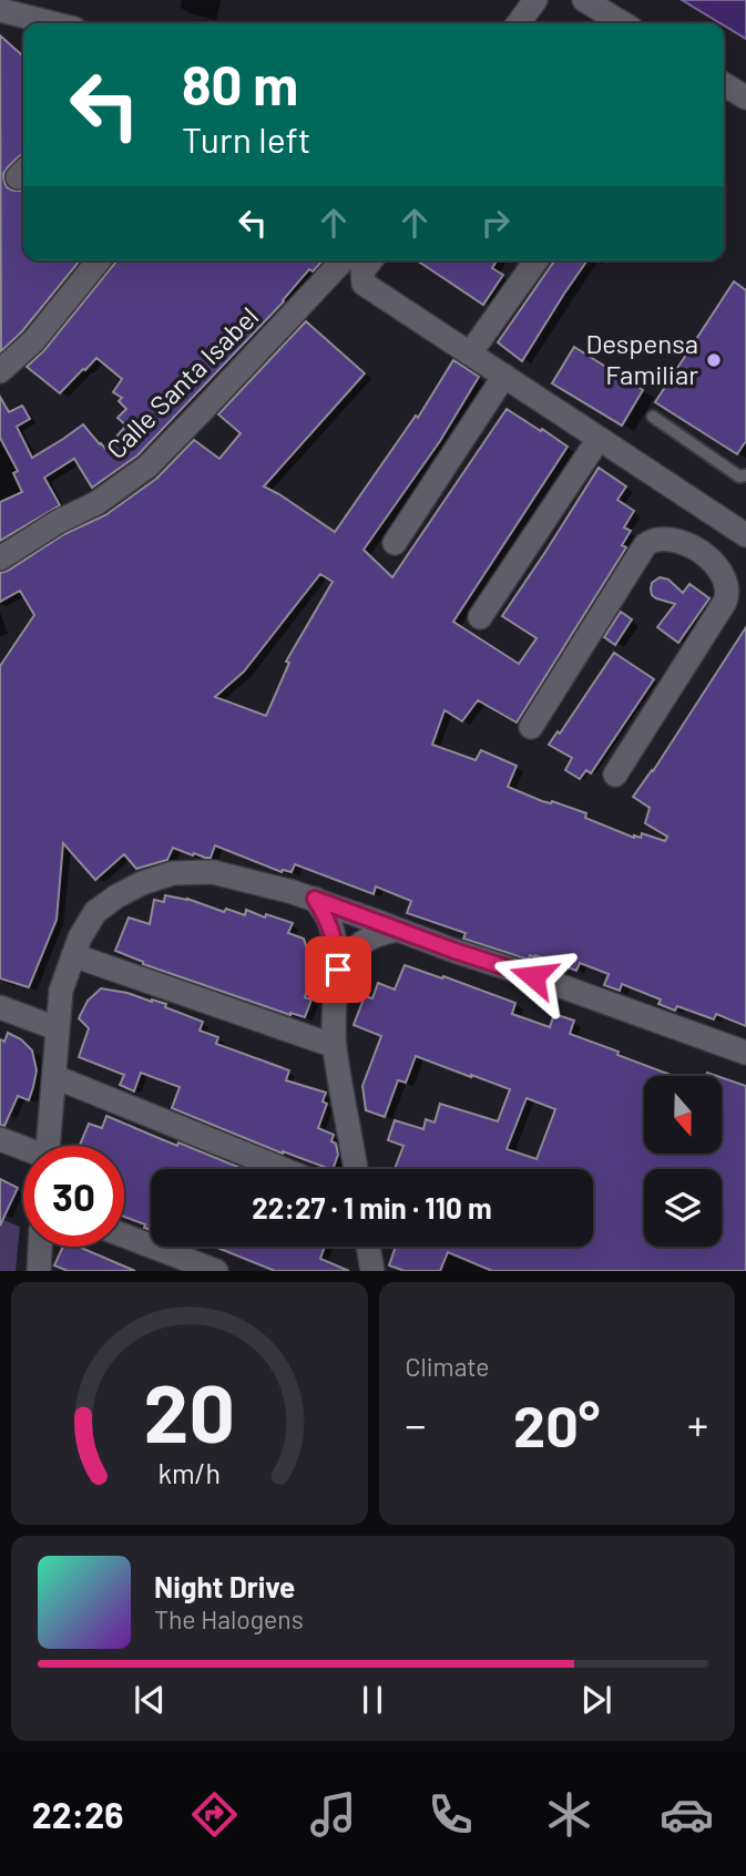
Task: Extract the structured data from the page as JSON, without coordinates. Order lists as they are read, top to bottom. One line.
{"streets":{"street":["Calle Santa Isabel"]},"places":["Despensa Familiar"],"north":"bottom","page":{"turn":["80 m","Turn left"],"limit":"30","trip":"22:27 · 1 min · 110 m","tile":"Climate","heat":["−","20°","+"],"song":["Night Drive","The Halogens"],"tabs":"22:26","gauge":["20","km/h"]}}
